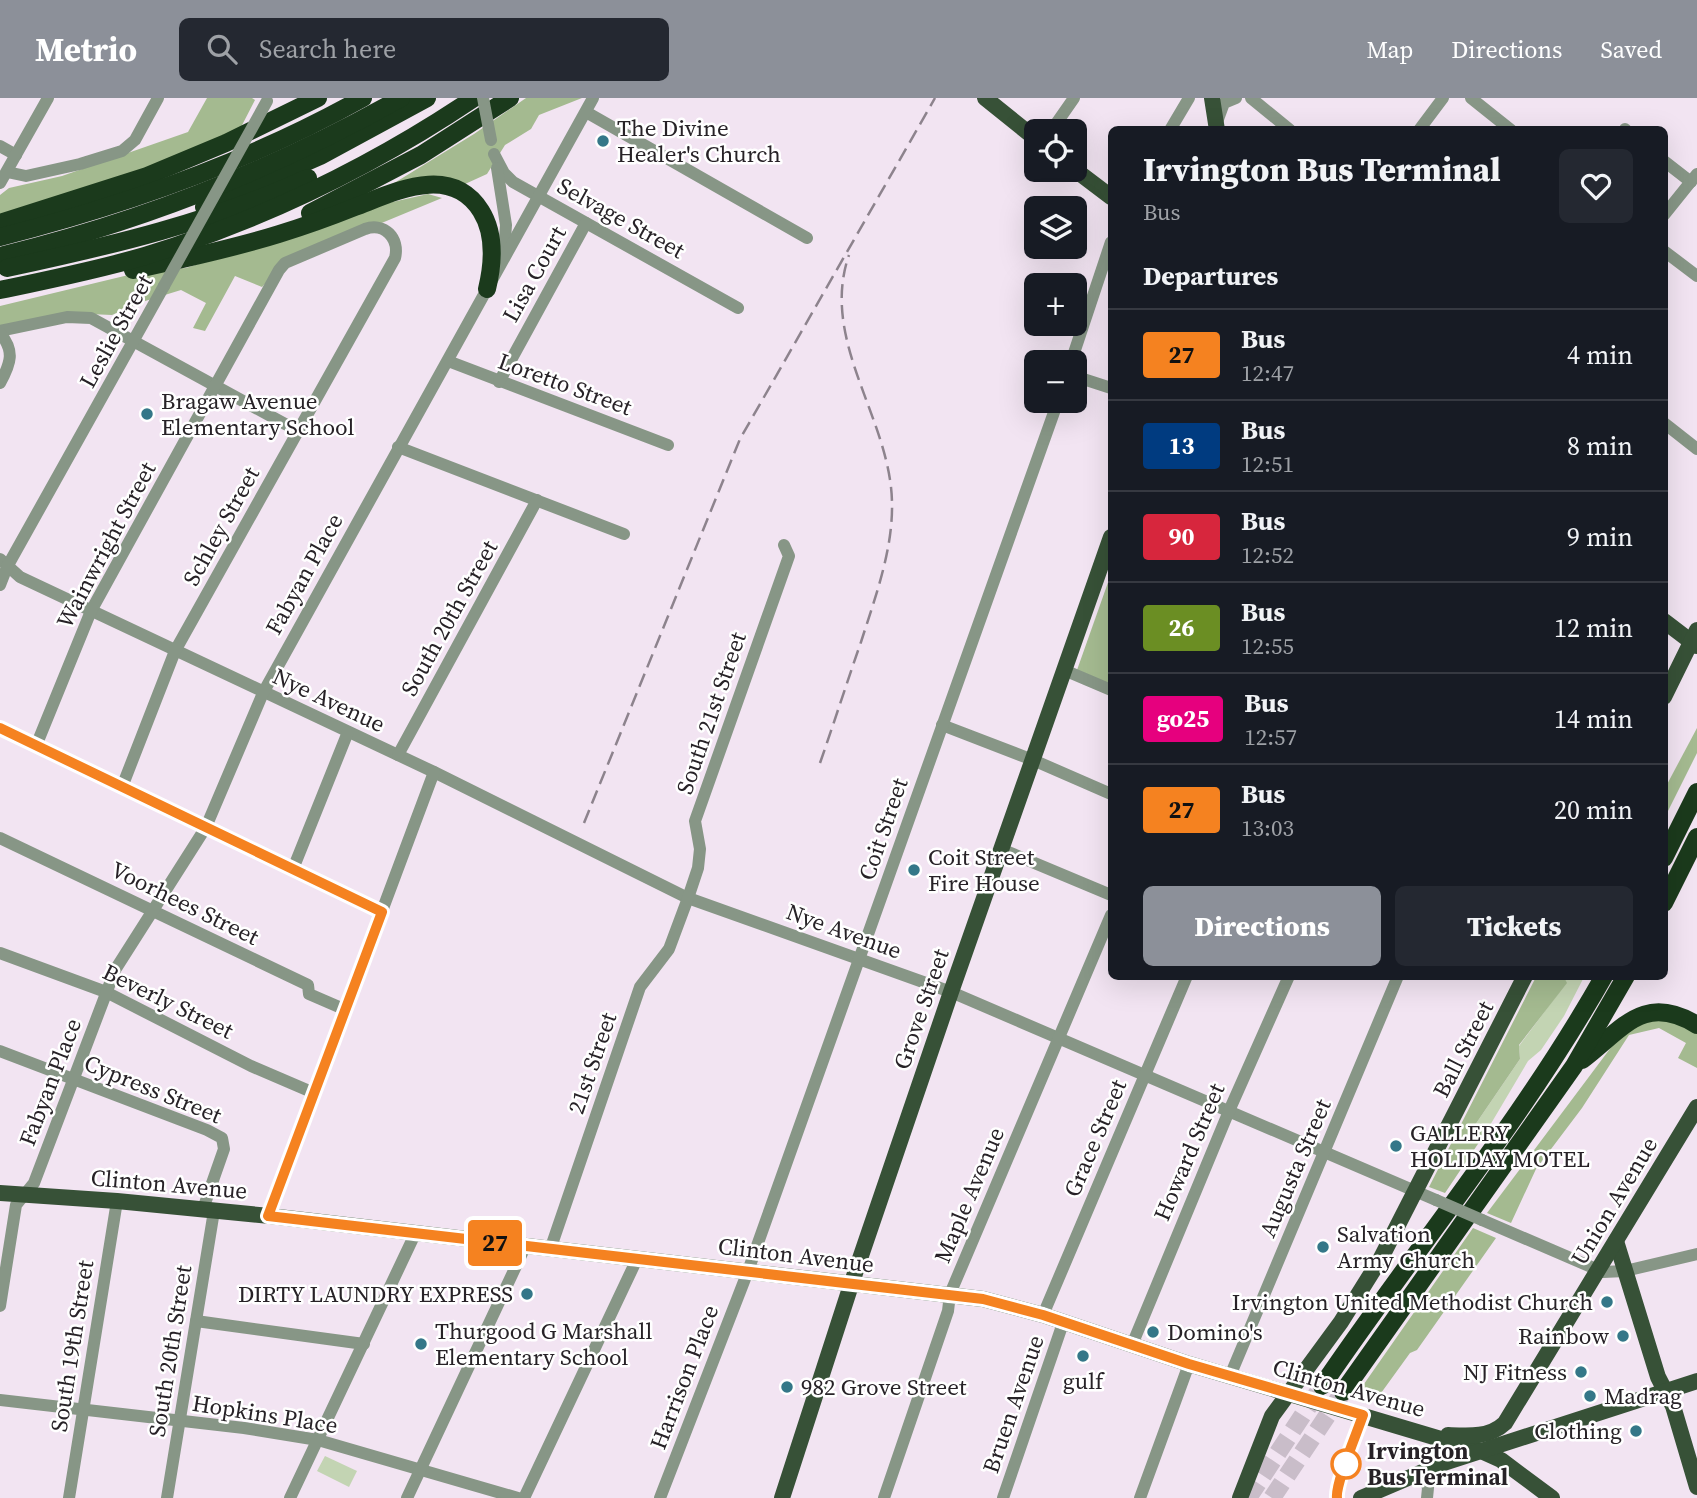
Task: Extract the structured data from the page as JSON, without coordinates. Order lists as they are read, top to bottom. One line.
{"streets":{"main road":["Grove Street","Ball Street","Clinton Avenue","Union Avenue"],"street":["Selvage Street","Lisa Court","Leslie Street","Loretto Street","Schley Street","Wainwright Street","Fabyan Place","South 20th Street","Nye Avenue","South 21st Street","Coit Street","Voorhees Street","Beverly Street","21st Street","Cypress Street","Grace Street","Howard Street","Augusta Street","Maple Avenue","South 19th Street","Harrison Place","Bruen Avenue","Hopkins Place"]},"crossings":[["Selvage Street","Lisa Court"],["Selvage Street","Fabyan Place"],["Lisa Court","Loretto Street"],["Leslie Street","Nye Avenue"],["Loretto Street","Fabyan Place"],["Schley Street","Wainwright Street"],["Schley Street","Nye Avenue"],["Wainwright Street","Nye Avenue"],["Fabyan Place","Nye Avenue"],["Fabyan Place","Voorhees Street"],["Fabyan Place","Beverly Street"],["Fabyan Place","Cypress Street"],["Fabyan Place","Clinton Avenue"],["South 20th Street","Nye Avenue"],["South 20th Street","Cypress Street"],["South 20th Street","Clinton Avenue"],["South 20th Street","Hopkins Place"],["Nye Avenue","South 21st Street"],["Nye Avenue","Coit Street"],["Nye Avenue","Grove Street"],["Nye Avenue","Ball Street"],["Nye Avenue","21st Street"],["Nye Avenue","Grace Street"],["Nye Avenue","Howard Street"],["Nye Avenue","Augusta Street"],["Nye Avenue","Maple Avenue"],["Nye Avenue","Union Avenue"],["South 21st Street","21st Street"],["Coit Street","Clinton Avenue"],["Coit Street","Harrison Place"],["Grove Street","Clinton Avenue"],["Ball Street","Clinton Avenue"],["21st Street","Clinton Avenue"],["Cypress Street","Clinton Avenue"],["Grace Street","Clinton Avenue"],["Howard Street","Clinton Avenue"],["Augusta Street","Clinton Avenue"],["Clinton Avenue","Maple Avenue"],["Clinton Avenue","Union Avenue"],["Clinton Avenue","South 19th Street"],["Clinton Avenue","Harrison Place"],["Clinton Avenue","Bruen Avenue"],["South 19th Street","Hopkins Place"]],"places":["The Divine Healer's Church","Bragaw Avenue Elementary School","Coit Street Fire House","GALLERY HOLIDAY MOTEL","Salvation Army Church","DIRTY LAUNDRY EXPRESS","Irvington United Methodist Church","Domino's","Rainbow","Thurgood G Marshall Elementary School","gulf","NJ Fitness","982 Grove Street","Madrag","Clothing","Irvington Bus Terminal"],"lines":["bus line 27"],"page":{"header":"Metrio","search":"Search here","nav":["Map","Directions","Saved"],"on_map":"27","map_buttons":["+","−"],"heading":[["Irvington Bus Terminal","Bus"],"Departures"],"list":[{"mark":"27","name":"Bus","note":"12:47","value":"4 min"},{"mark":"13","name":"Bus","note":"12:51","value":"8 min"},{"mark":"90","name":"Bus","note":"12:52","value":"9 min"},{"mark":"26","name":"Bus","note":"12:55","value":"12 min"},{"mark":"go25","name":"Bus","note":"12:57","value":"14 min"},{"mark":"27","name":"Bus","note":"13:03","value":"20 min"}],"buttons":["Directions","Tickets"]}}
